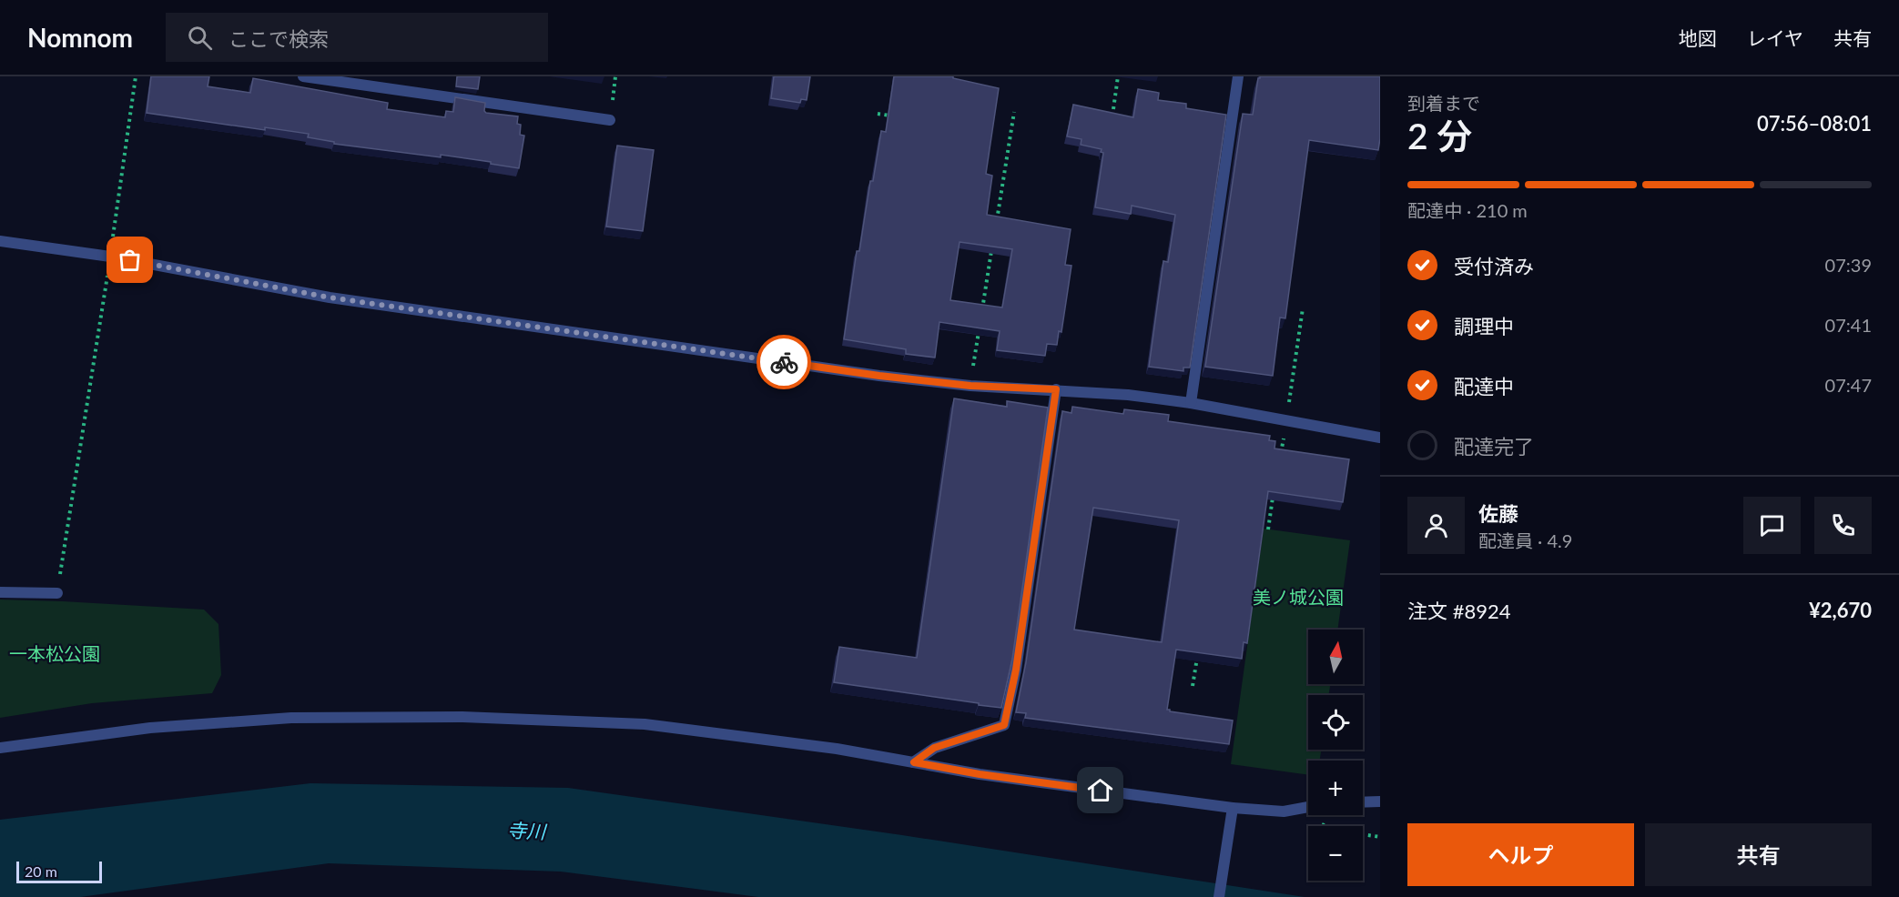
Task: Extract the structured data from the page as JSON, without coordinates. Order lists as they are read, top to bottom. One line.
{"water":["寺川"],"parks":["美ノ城公園","一本松公園"],"scale_bar":"20 m","north":"top","page":{"header":"Nomnom","search":"ここで検索","nav":["地図","レイヤ","共有"],"heading":["2 分","到着まで","07:56–08:01"],"panel":["佐藤","配達員 · 4.9","注文 #8924","¥2,670"],"bar":"配達中 · 210 m","list":[["受付済み","07:39"],["調理中","07:41"],["配達中","07:47"],"配達完了"],"map_buttons":["+","−"],"buttons":["ヘルプ","共有"],"scale":"20 m"}}
